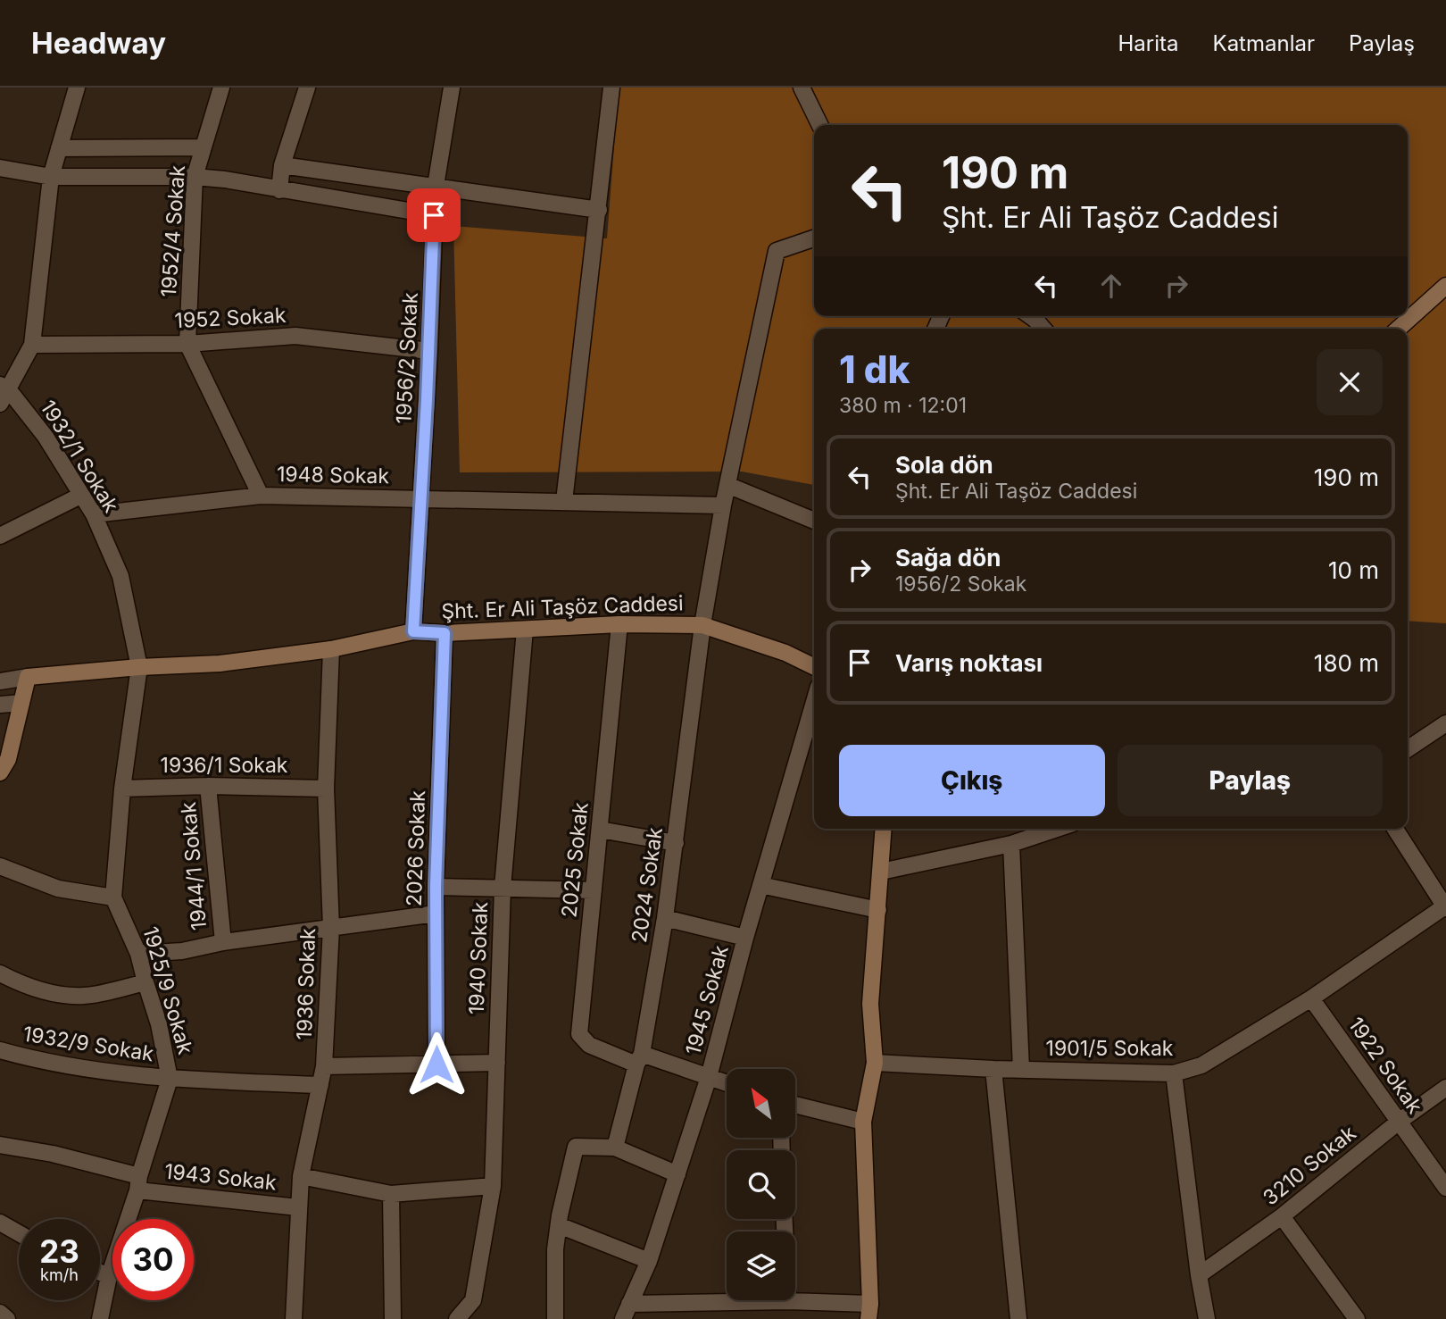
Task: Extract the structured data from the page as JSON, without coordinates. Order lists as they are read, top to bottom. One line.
{"streets":{"street":["1952/4 Sokak","1952 Sokak","1956/2 Sokak","1932/1 Sokak","1948 Sokak","Şht. Er Ali Taşöz Caddesi","1936/1 Sokak","2026 Sokak","2025 Sokak","1944/1 Sokak","2024 Sokak","1940 Sokak","1936 Sokak","1925/9 Sokak","1945 Sokak","1932/9 Sokak","1901/5 Sokak","1922 Sokak","3210 Sokak","1943 Sokak"]},"crossings":[["1952/4 Sokak","1952 Sokak"],["1952 Sokak","1956/2 Sokak"],["1956/2 Sokak","1948 Sokak"],["1956/2 Sokak","Şht. Er Ali Taşöz Caddesi"],["1932/1 Sokak","1948 Sokak"],["1932/1 Sokak","Şht. Er Ali Taşöz Caddesi"],["1932/1 Sokak","1925/9 Sokak"],["1948 Sokak","2024 Sokak"],["Şht. Er Ali Taşöz Caddesi","2026 Sokak"],["Şht. Er Ali Taşöz Caddesi","2025 Sokak"],["Şht. Er Ali Taşöz Caddesi","2024 Sokak"],["Şht. Er Ali Taşöz Caddesi","1940 Sokak"],["Şht. Er Ali Taşöz Caddesi","1936 Sokak"],["Şht. Er Ali Taşöz Caddesi","1925/9 Sokak"],["1936/1 Sokak","1944/1 Sokak"],["1936/1 Sokak","1936 Sokak"],["1936/1 Sokak","1925/9 Sokak"],["2025 Sokak","2024 Sokak"],["2025 Sokak","1945 Sokak"],["1940 Sokak","1943 Sokak"],["1936 Sokak","1932/9 Sokak"],["1936 Sokak","1943 Sokak"],["1925/9 Sokak","1932/9 Sokak"],["1925/9 Sokak","1943 Sokak"],["1901/5 Sokak","1922 Sokak"],["1922 Sokak","3210 Sokak"]],"north":"top left","page":{"header":"Headway","nav":["Harita","Katmanlar","Paylaş"],"turn":["190 m","Şht. Er Ali Taşöz Caddesi"],"heading":["1 dk","380 m · 12:01"],"list":[{"name":"Sola dön","note":"Şht. Er Ali Taşöz Caddesi","value":"190 m"},{"name":"Sağa dön","note":"1956/2 Sokak","value":"10 m"},{"name":"Varış noktası","value":"180 m"}],"buttons":["Çıkış","Paylaş"],"speed":"23 km/h","limit":"30"}}
